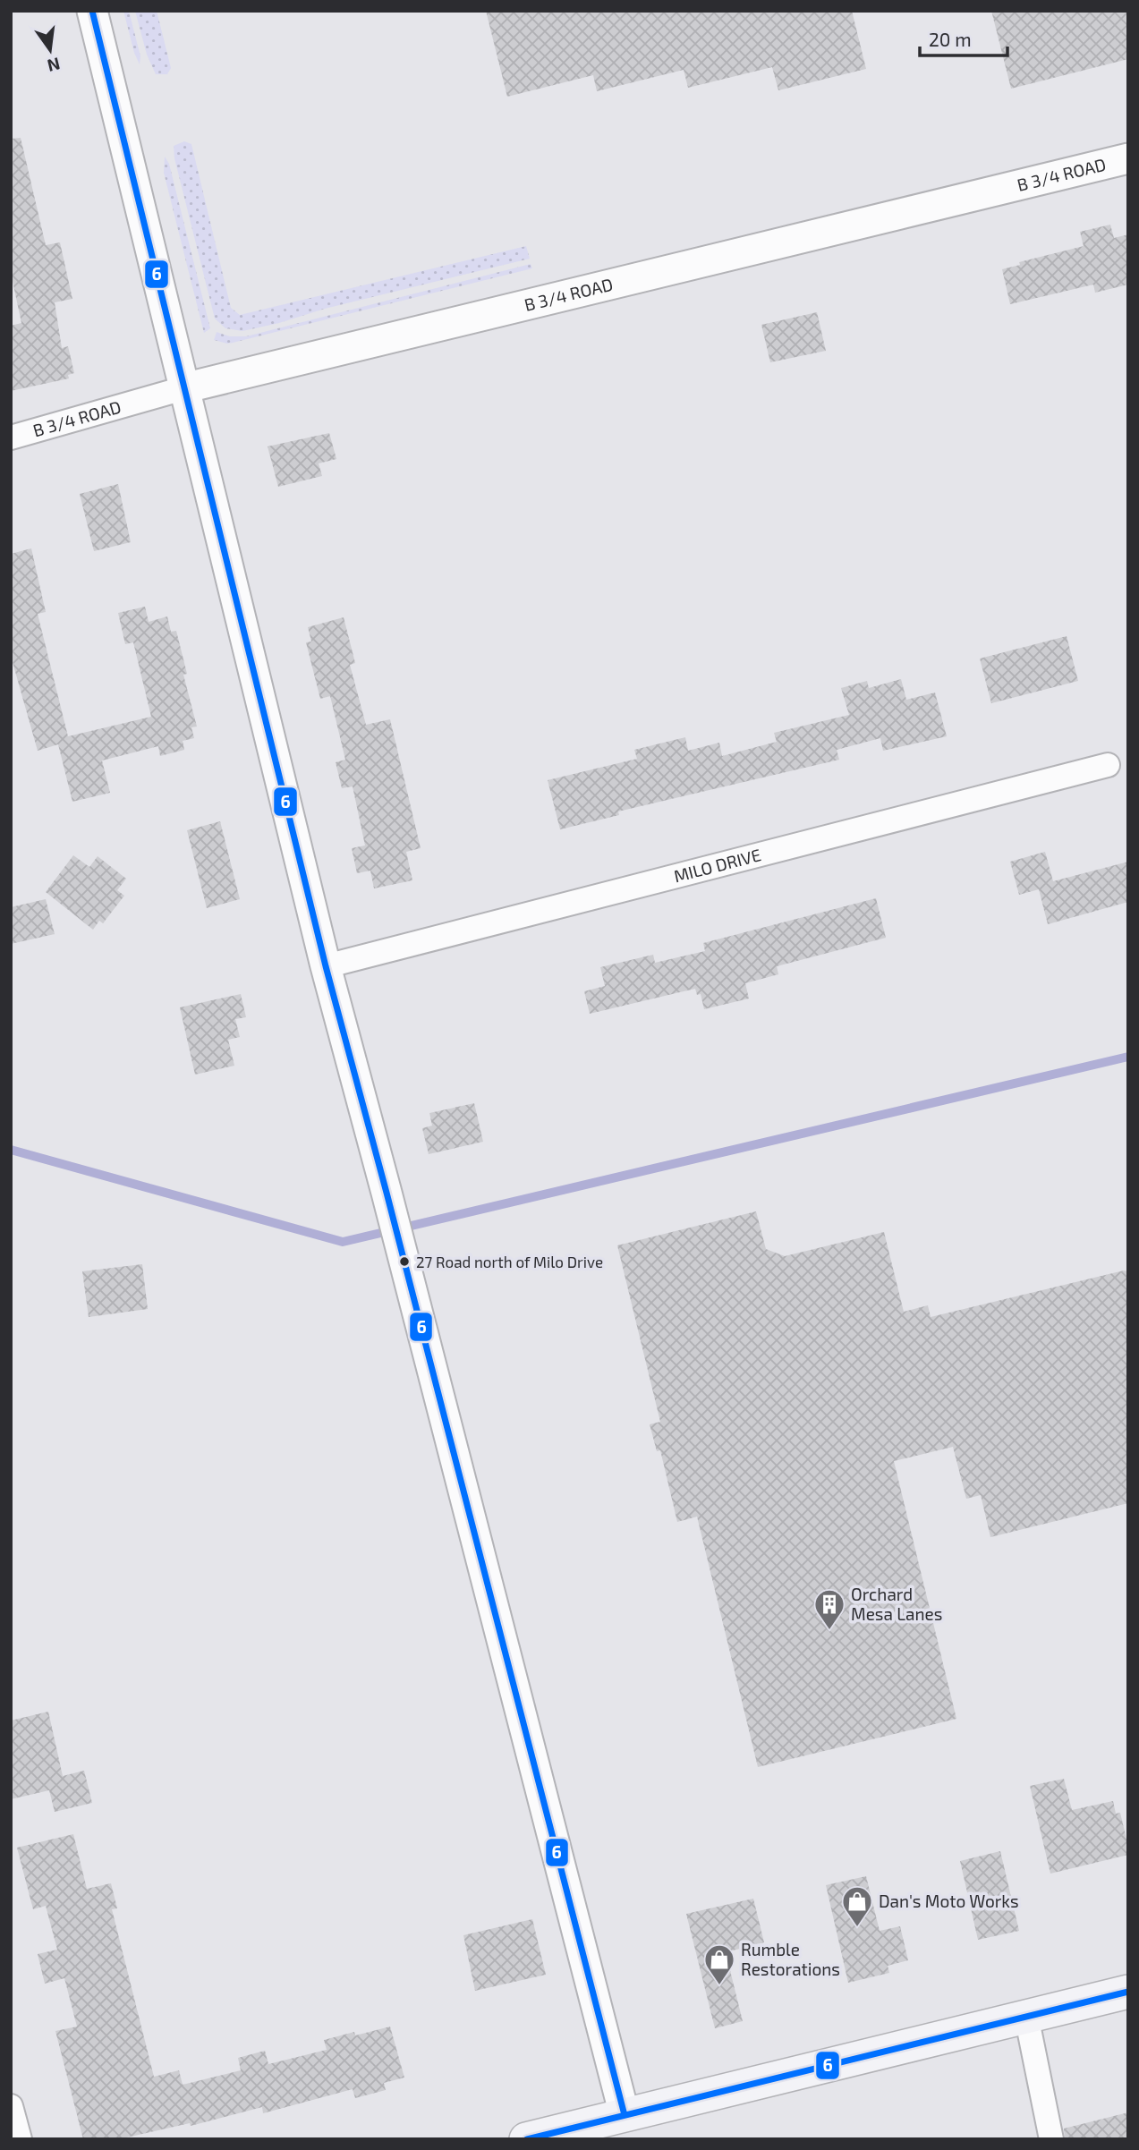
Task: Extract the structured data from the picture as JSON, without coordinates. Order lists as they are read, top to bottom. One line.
{"streets":{"street":["B 3/4 ROAD","MILO DRIVE"]},"places":{"other":["27 Road north of Milo Drive"],"building":["Orchard Mesa Lanes"],"shop":["Dan's Moto Works","Rumble Restorations"]},"lines":["transit line 6"],"scale_bar":"20 m","north":"bottom"}
